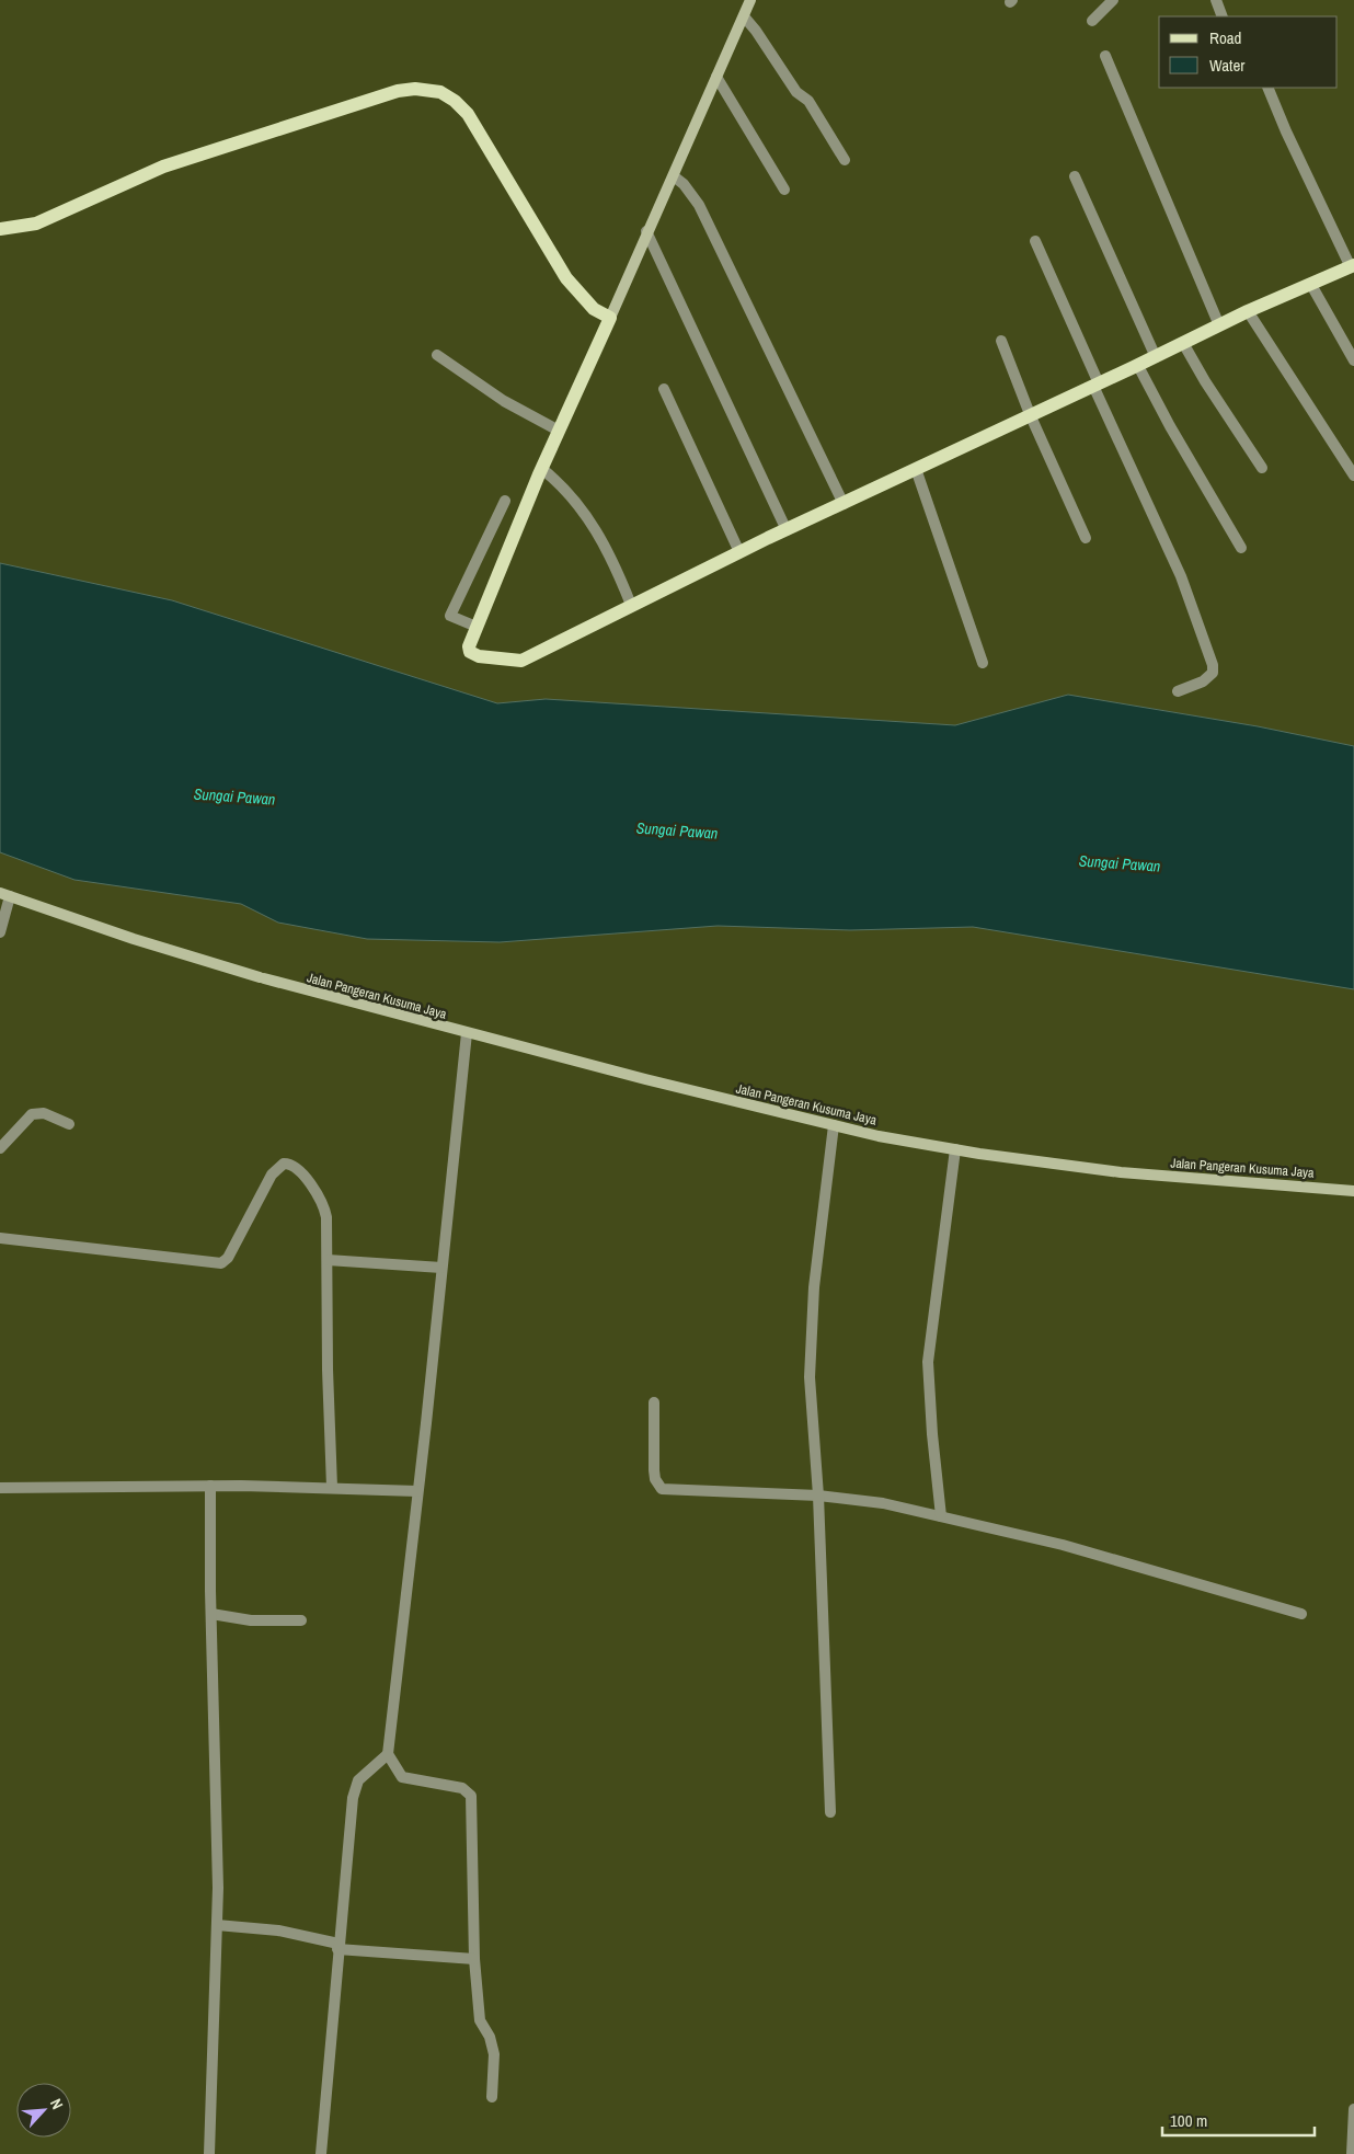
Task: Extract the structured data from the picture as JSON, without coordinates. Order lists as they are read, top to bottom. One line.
{"streets":{"street":["Jalan Pangeran Kusuma Jaya"]},"water":["Sungai Pawan"],"legend":["Road","Water"],"scale_bar":"100 m","north":"top right"}
